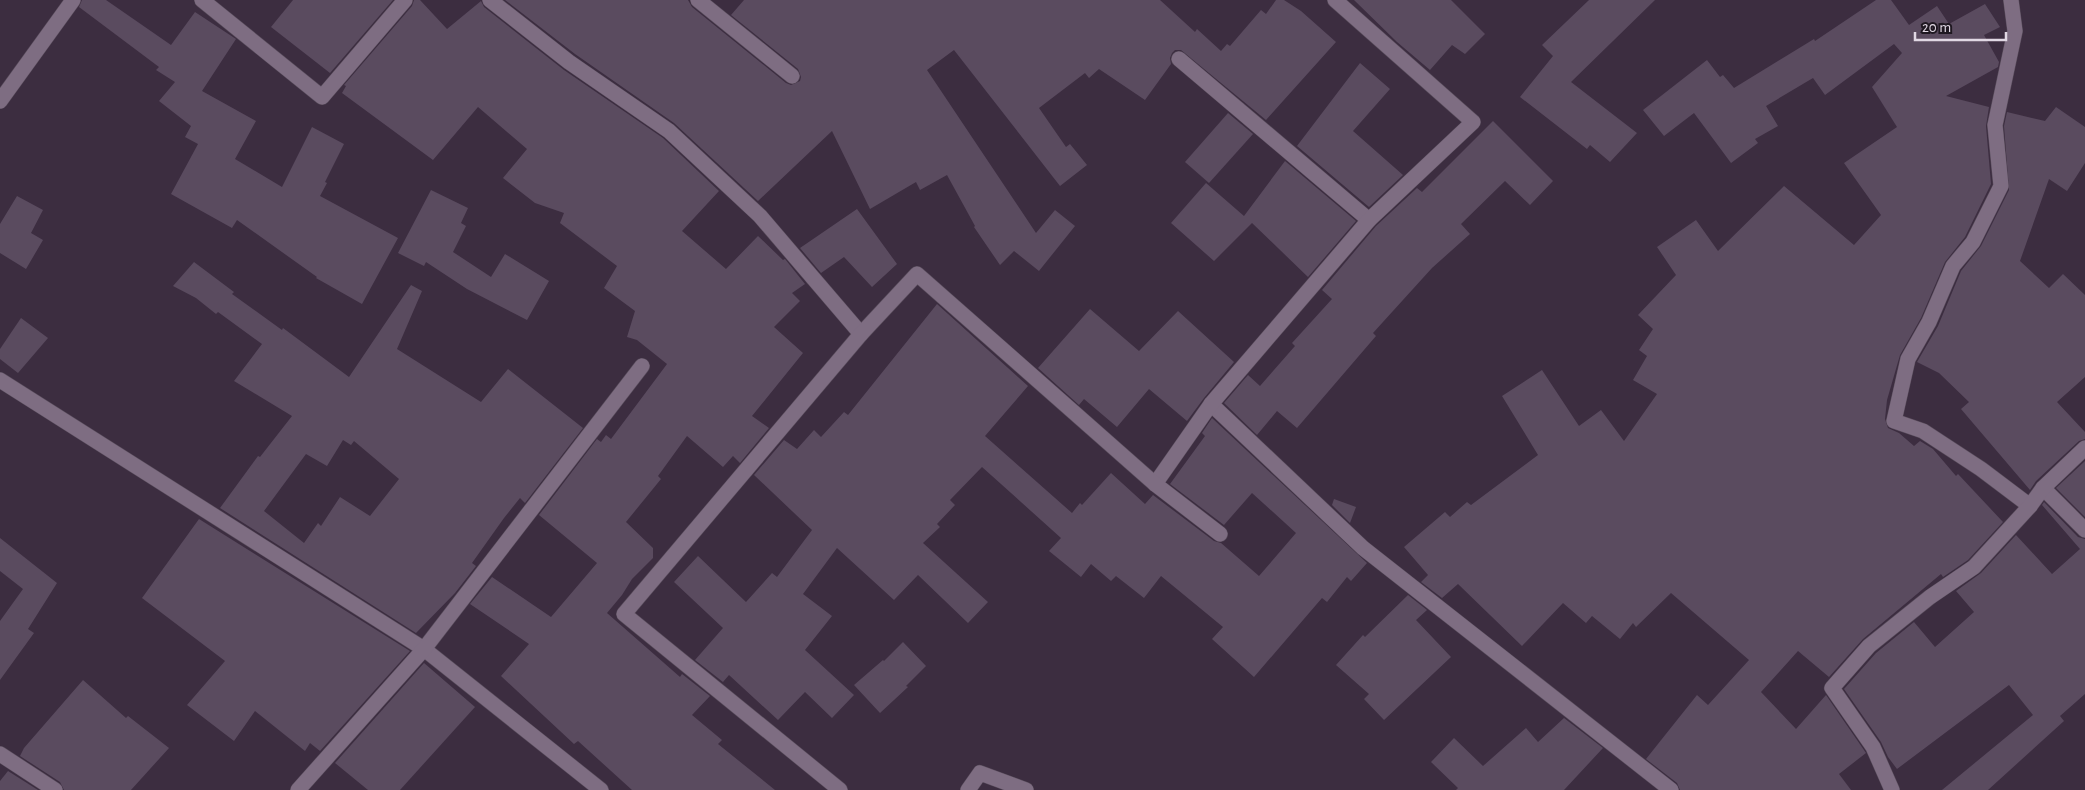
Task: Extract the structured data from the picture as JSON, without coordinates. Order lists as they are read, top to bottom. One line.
{"scale_bar":"20 m"}
